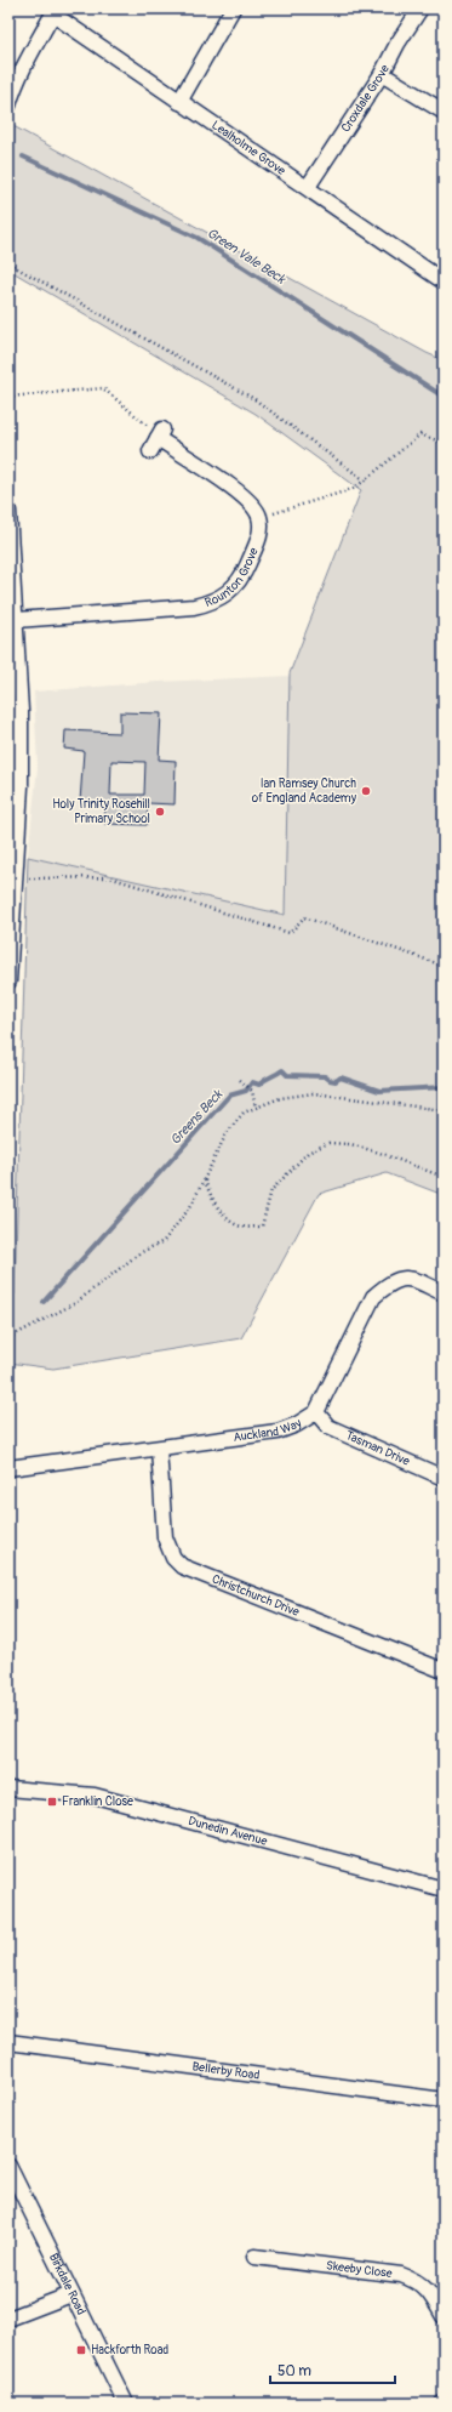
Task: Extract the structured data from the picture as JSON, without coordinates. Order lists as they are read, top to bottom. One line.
{"streets":{"street":["Croxdale Grove","Lealholme Grove","Rounton Grove","Auckland Way","Tasman Drive","Christchurch Drive","Dunedin Avenue","Bellerby Road","Skeeby Close","Birkdale Road"]},"crossings":[["Croxdale Grove","Lealholme Grove"],["Auckland Way","Tasman Drive"],["Auckland Way","Christchurch Drive"]],"water":["Green Vale Beck","Greens Beck"],"places":{"other":["Ian Ramsey Church of England Academy","Holy Trinity Rosehill Primary School"],"transit":["Franklin Close","Hackforth Road"]},"scale_bar":"50 m"}
